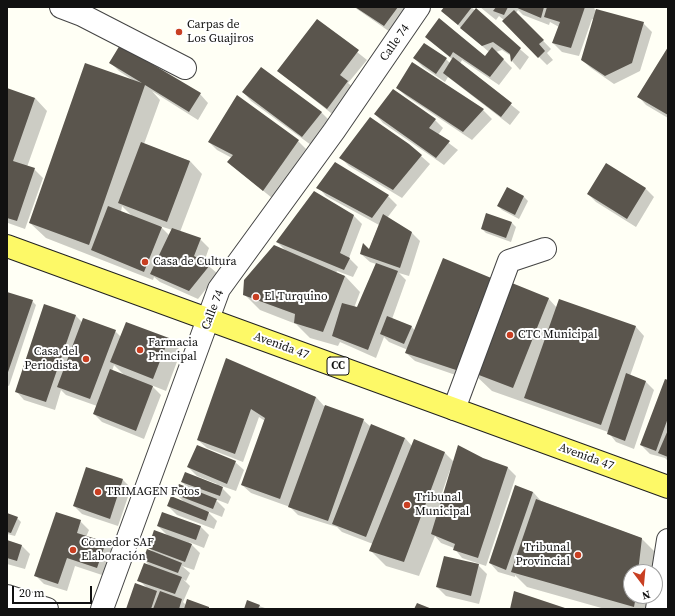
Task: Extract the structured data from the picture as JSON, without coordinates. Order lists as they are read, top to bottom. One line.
{"streets":{"main road":["Avenida 47","CC"],"street":["Calle 74"]},"crossings":[["Calle 74","Avenida 47"]],"places":["Carpas de Los Guajiros","Casa de Cultura","El Turquino","CTC Municipal","Farmacia Principal","Casa del Periodista","TRIMAGEN Fotos","Tribunal Municipal","Comedor SAF Elaboración","Tribunal Provincial"],"scale_bar":"20 m","north":"bottom"}
